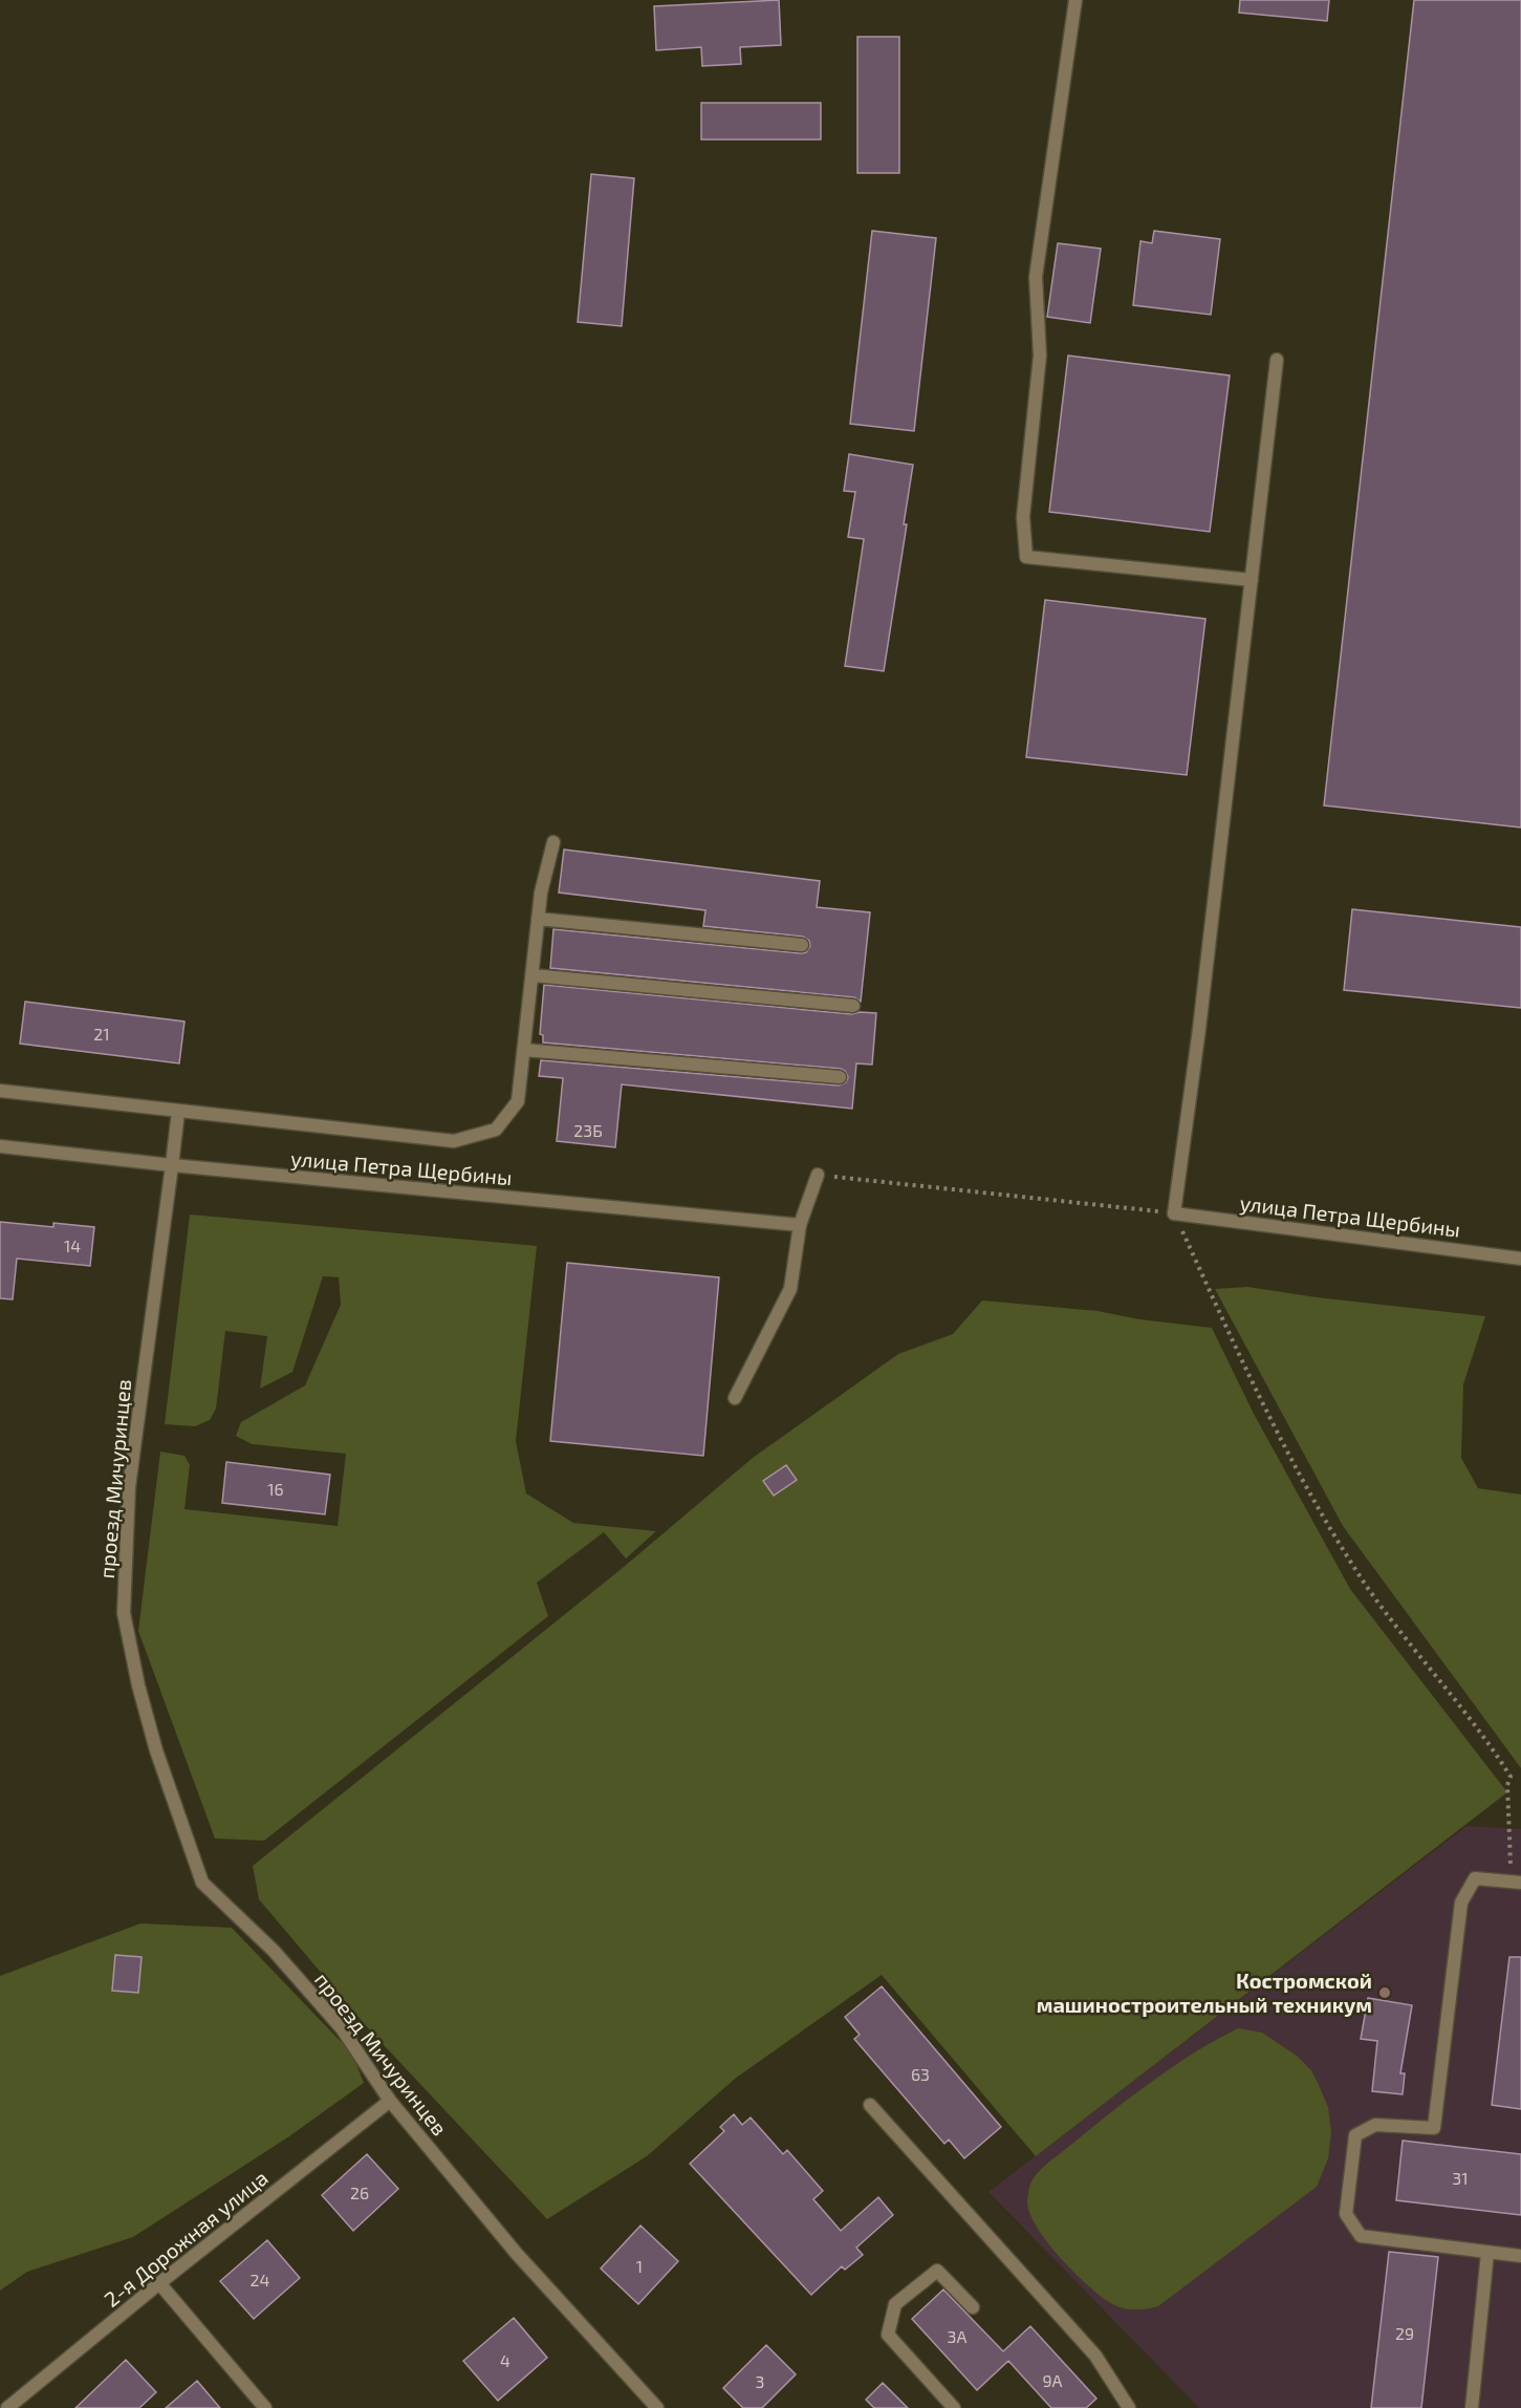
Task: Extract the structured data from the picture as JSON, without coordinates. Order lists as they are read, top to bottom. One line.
{"streets":{"street":["улица Петра Щербины","проезд Мичуринцев","2-я Дорожная улица"]},"crossings":[["улица Петра Щербины","проезд Мичуринцев"],["проезд Мичуринцев","2-я Дорожная улица"]],"places":["Костромской машиностроительный техникум"],"house_numbers":["21","23Б","14","16","63","31","26","1","24","29","3А","4","9А","3"]}
